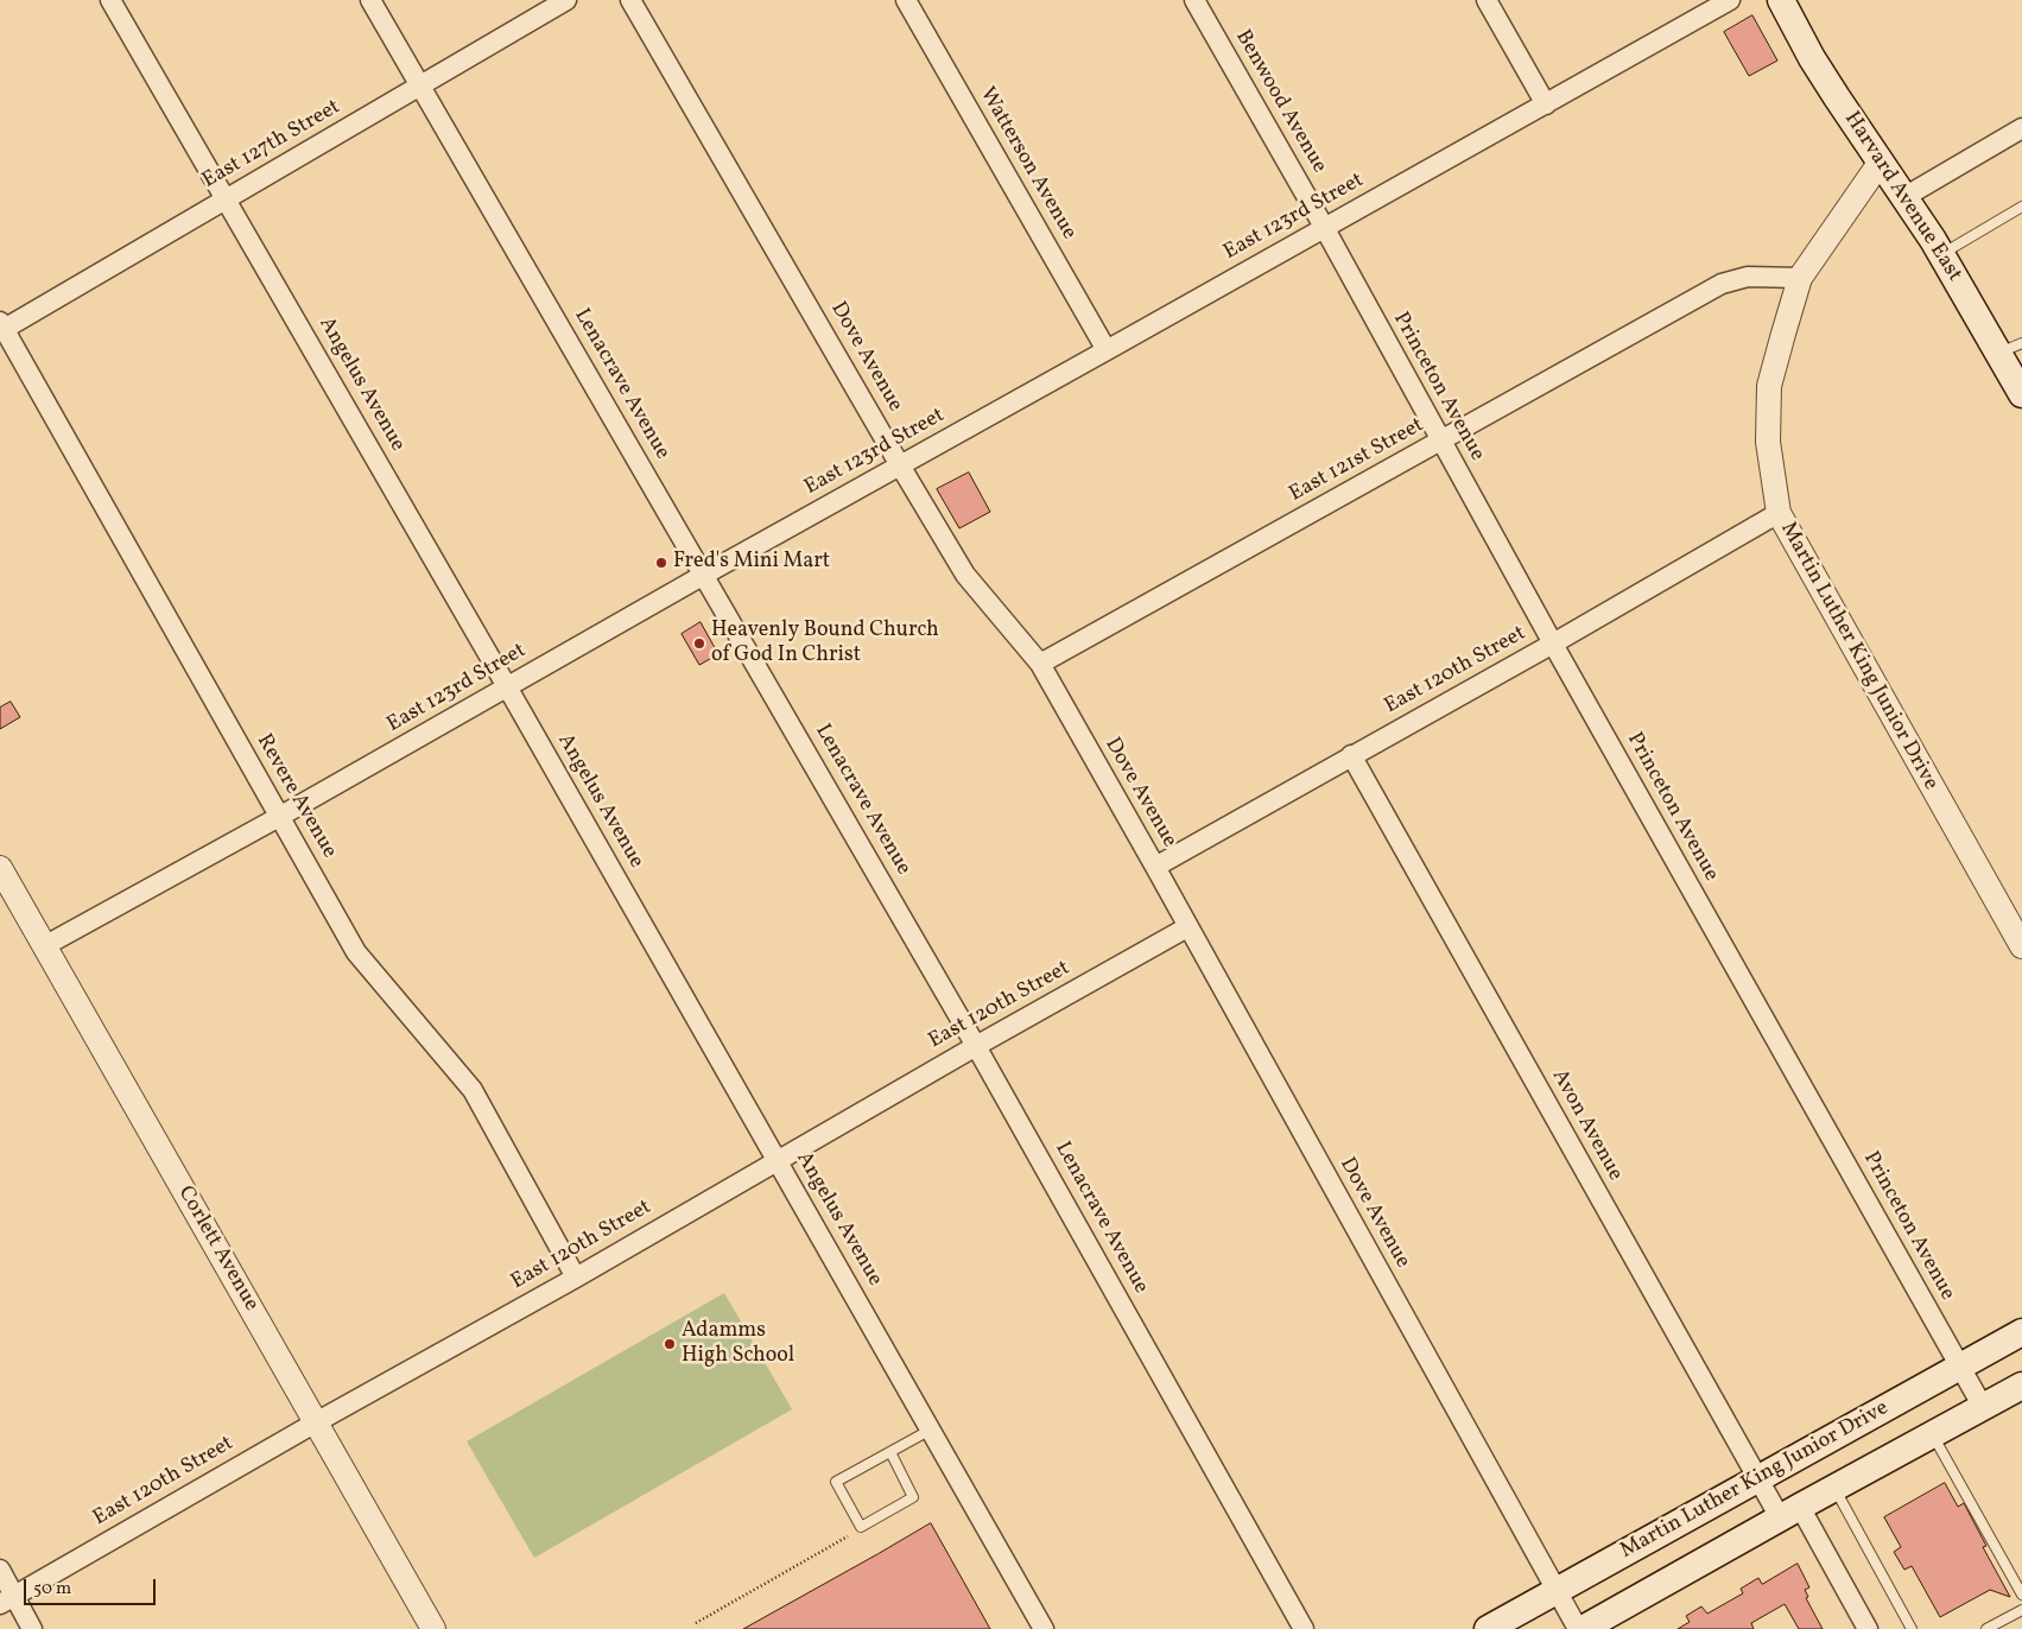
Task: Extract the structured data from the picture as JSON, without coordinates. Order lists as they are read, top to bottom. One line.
{"streets":{"main road":["Harvard Avenue East","Martin Luther King Junior Drive"],"street":["Benwood Avenue","East 127th Street","Watterson Avenue","East 123rd Street","Dove Avenue","Angelus Avenue","Lenacrave Avenue","Princeton Avenue","East 121st Street","East 120th Street","Revere Avenue","Avon Avenue","Corlett Avenue"]},"crossings":[["Benwood Avenue","East 123rd Street"],["Benwood Avenue","Princeton Avenue"],["East 127th Street","Angelus Avenue"],["East 127th Street","Lenacrave Avenue"],["East 127th Street","Revere Avenue"],["Watterson Avenue","East 123rd Street"],["Harvard Avenue East","Martin Luther King Junior Drive"],["East 123rd Street","Dove Avenue"],["East 123rd Street","Angelus Avenue"],["East 123rd Street","Lenacrave Avenue"],["East 123rd Street","Princeton Avenue"],["East 123rd Street","Revere Avenue"],["East 123rd Street","Corlett Avenue"],["Dove Avenue","East 121st Street"],["Dove Avenue","Martin Luther King Junior Drive"],["Dove Avenue","East 120th Street"],["Angelus Avenue","East 120th Street"],["Lenacrave Avenue","East 120th Street"],["Princeton Avenue","East 121st Street"],["Princeton Avenue","Martin Luther King Junior Drive"],["Princeton Avenue","East 120th Street"],["East 121st Street","Martin Luther King Junior Drive"],["Martin Luther King Junior Drive","East 120th Street"],["Martin Luther King Junior Drive","Avon Avenue"],["East 120th Street","Revere Avenue"],["East 120th Street","Avon Avenue"],["East 120th Street","Corlett Avenue"]],"places":["Fred's Mini Mart","Heavenly Bound Church of God In Christ","Adamms High School"],"scale_bar":"50 m"}
